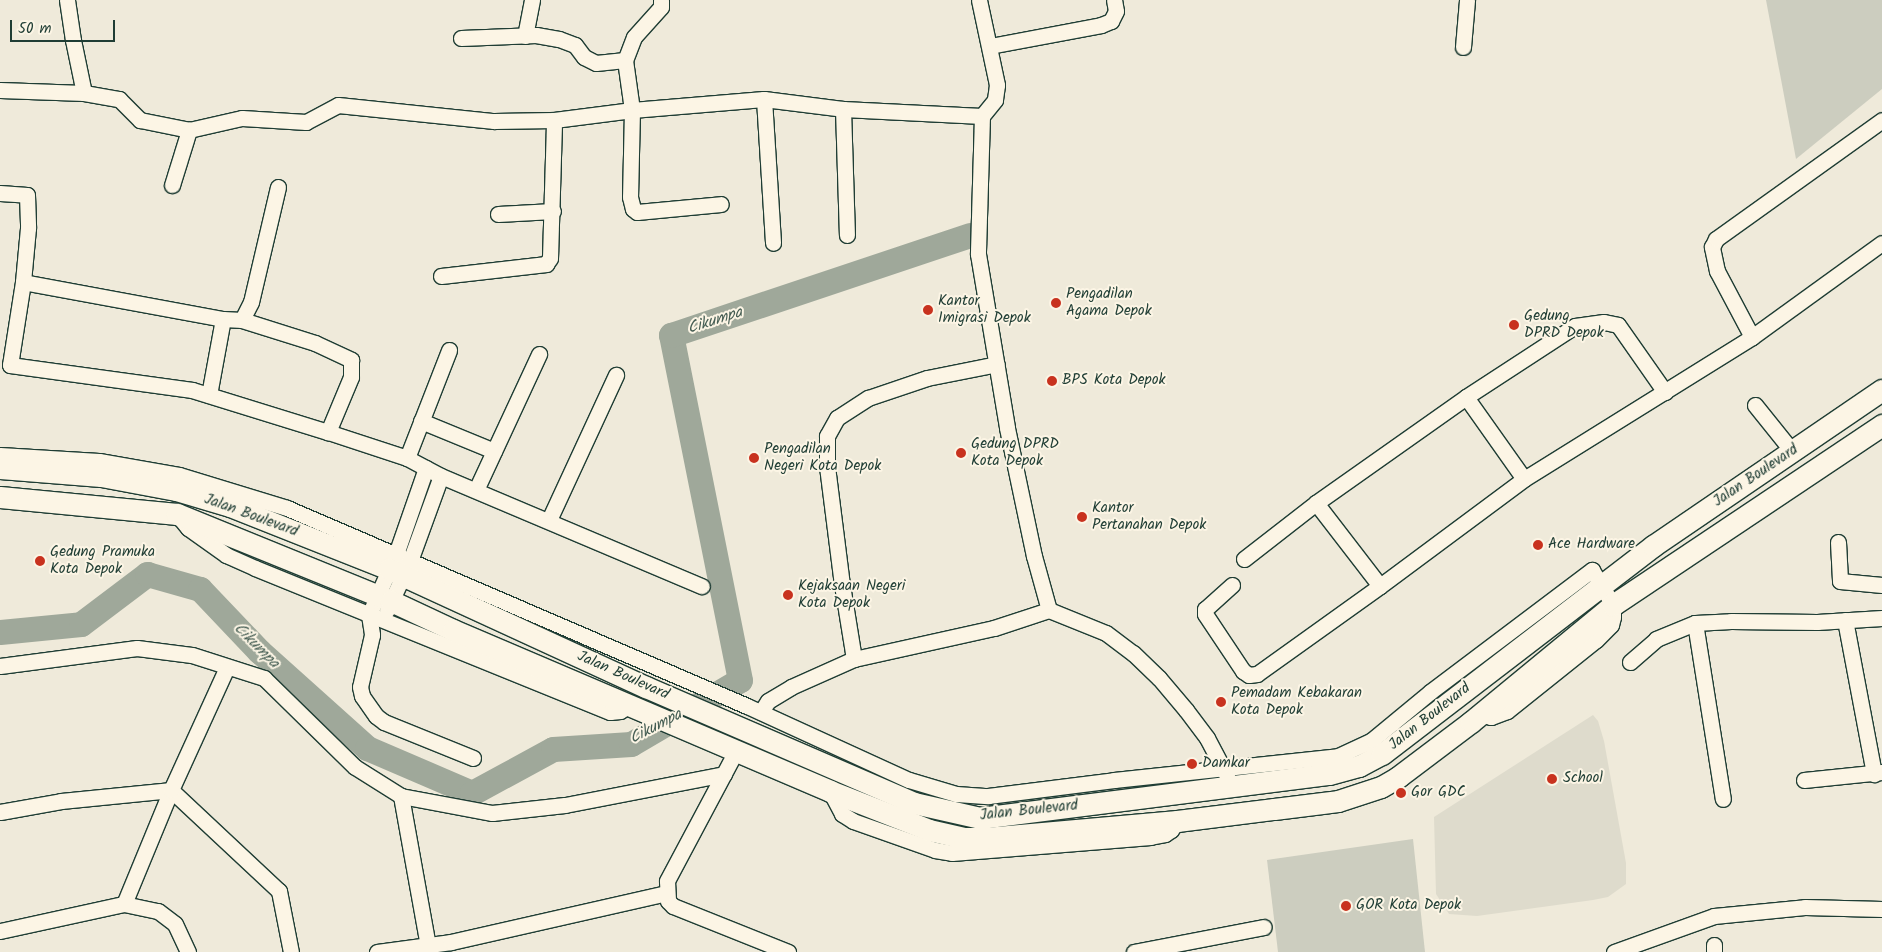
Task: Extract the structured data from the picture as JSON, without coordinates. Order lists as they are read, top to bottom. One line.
{"streets":{"main road":["Jalan Boulevard"]},"water":["Cikumpa"],"places":["Pengadilan Agama Depok","Kantor Imigrasi Depok","Gedung DPRD Depok","BPS Kota Depok","Gedung DPRD Kota Depok","Pengadilan Negeri Kota Depok","Kantor Pertanahan Depok","Ace Hardware","Gedung Pramuka Kota Depok","Kejaksaan Negeri Kota Depok","Pemadam Kebakaran Kota Depok","Damkar","School","Gor GDC","GOR Kota Depok"],"scale_bar":"50 m"}
